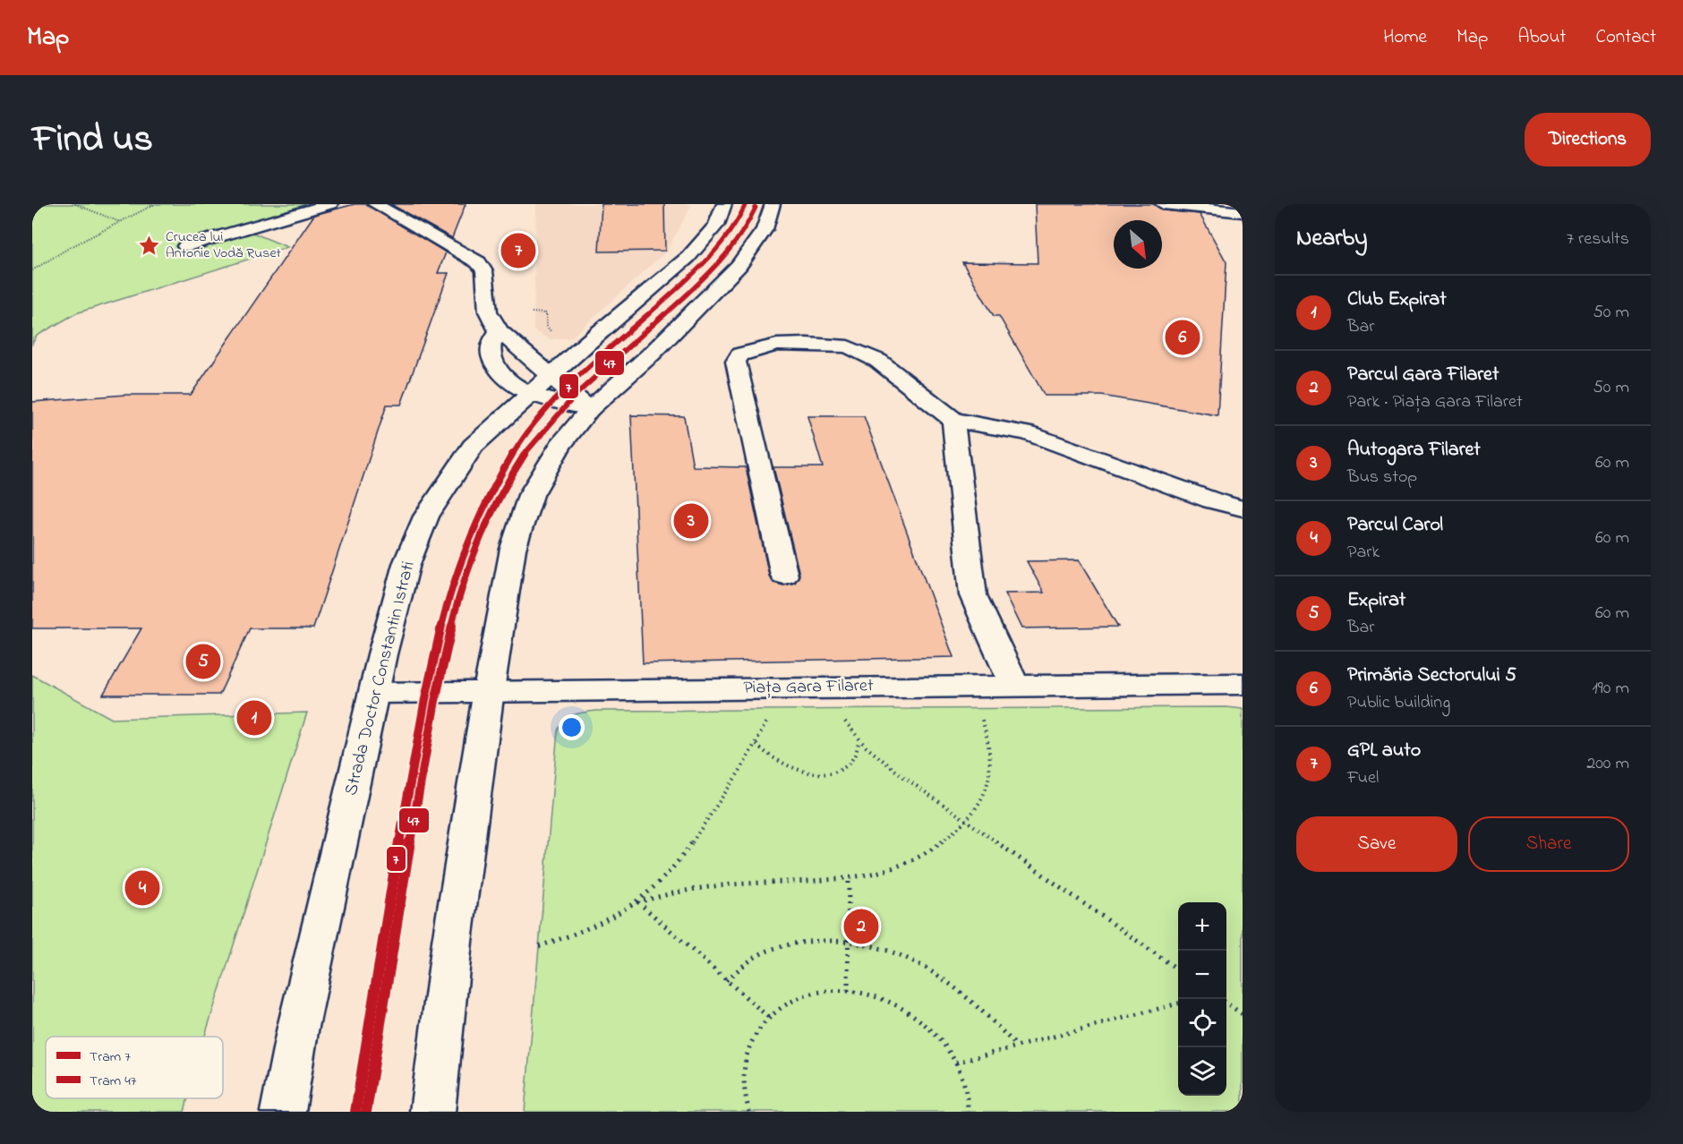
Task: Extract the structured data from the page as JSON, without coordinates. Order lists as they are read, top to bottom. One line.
{"streets":{"main road":["Strada Doctor Constantin Istrati","Piața Gara Filaret"]},"crossings":[["Strada Doctor Constantin Istrati","Piața Gara Filaret"]],"places":{"place":["Crucea lui Antonie Vodă Ruset"]},"lines":["tram line 7","tram line 47"],"legend":["Tram 7","Tram 47"],"north":"bottom right","page":{"header":"Map","nav":["Home","Map","About","Contact"],"title":"Find us","buttons":["Directions",["Save","Share"]],"heading":["Nearby","7 results"],"pins":["7","6","3","5","1","4","2"],"list":[{"mark":"1","name":"Club Expirat","note":"Bar","value":"50 m"},{"mark":"2","name":"Parcul Gara Filaret","note":"Park · Piața Gara Filaret","value":"50 m"},{"mark":"3","name":"Autogara Filaret","note":"Bus stop","value":"60 m"},{"mark":"4","name":"Parcul Carol","note":"Park","value":"60 m"},{"mark":"5","name":"Expirat","note":"Bar","value":"60 m"},{"mark":"6","name":"Primăria Sectorului 5","note":"Public building","value":"190 m"},{"mark":"7","name":"GPL auto","note":"Fuel","value":"200 m"}],"map_buttons":["+","−"]}}
